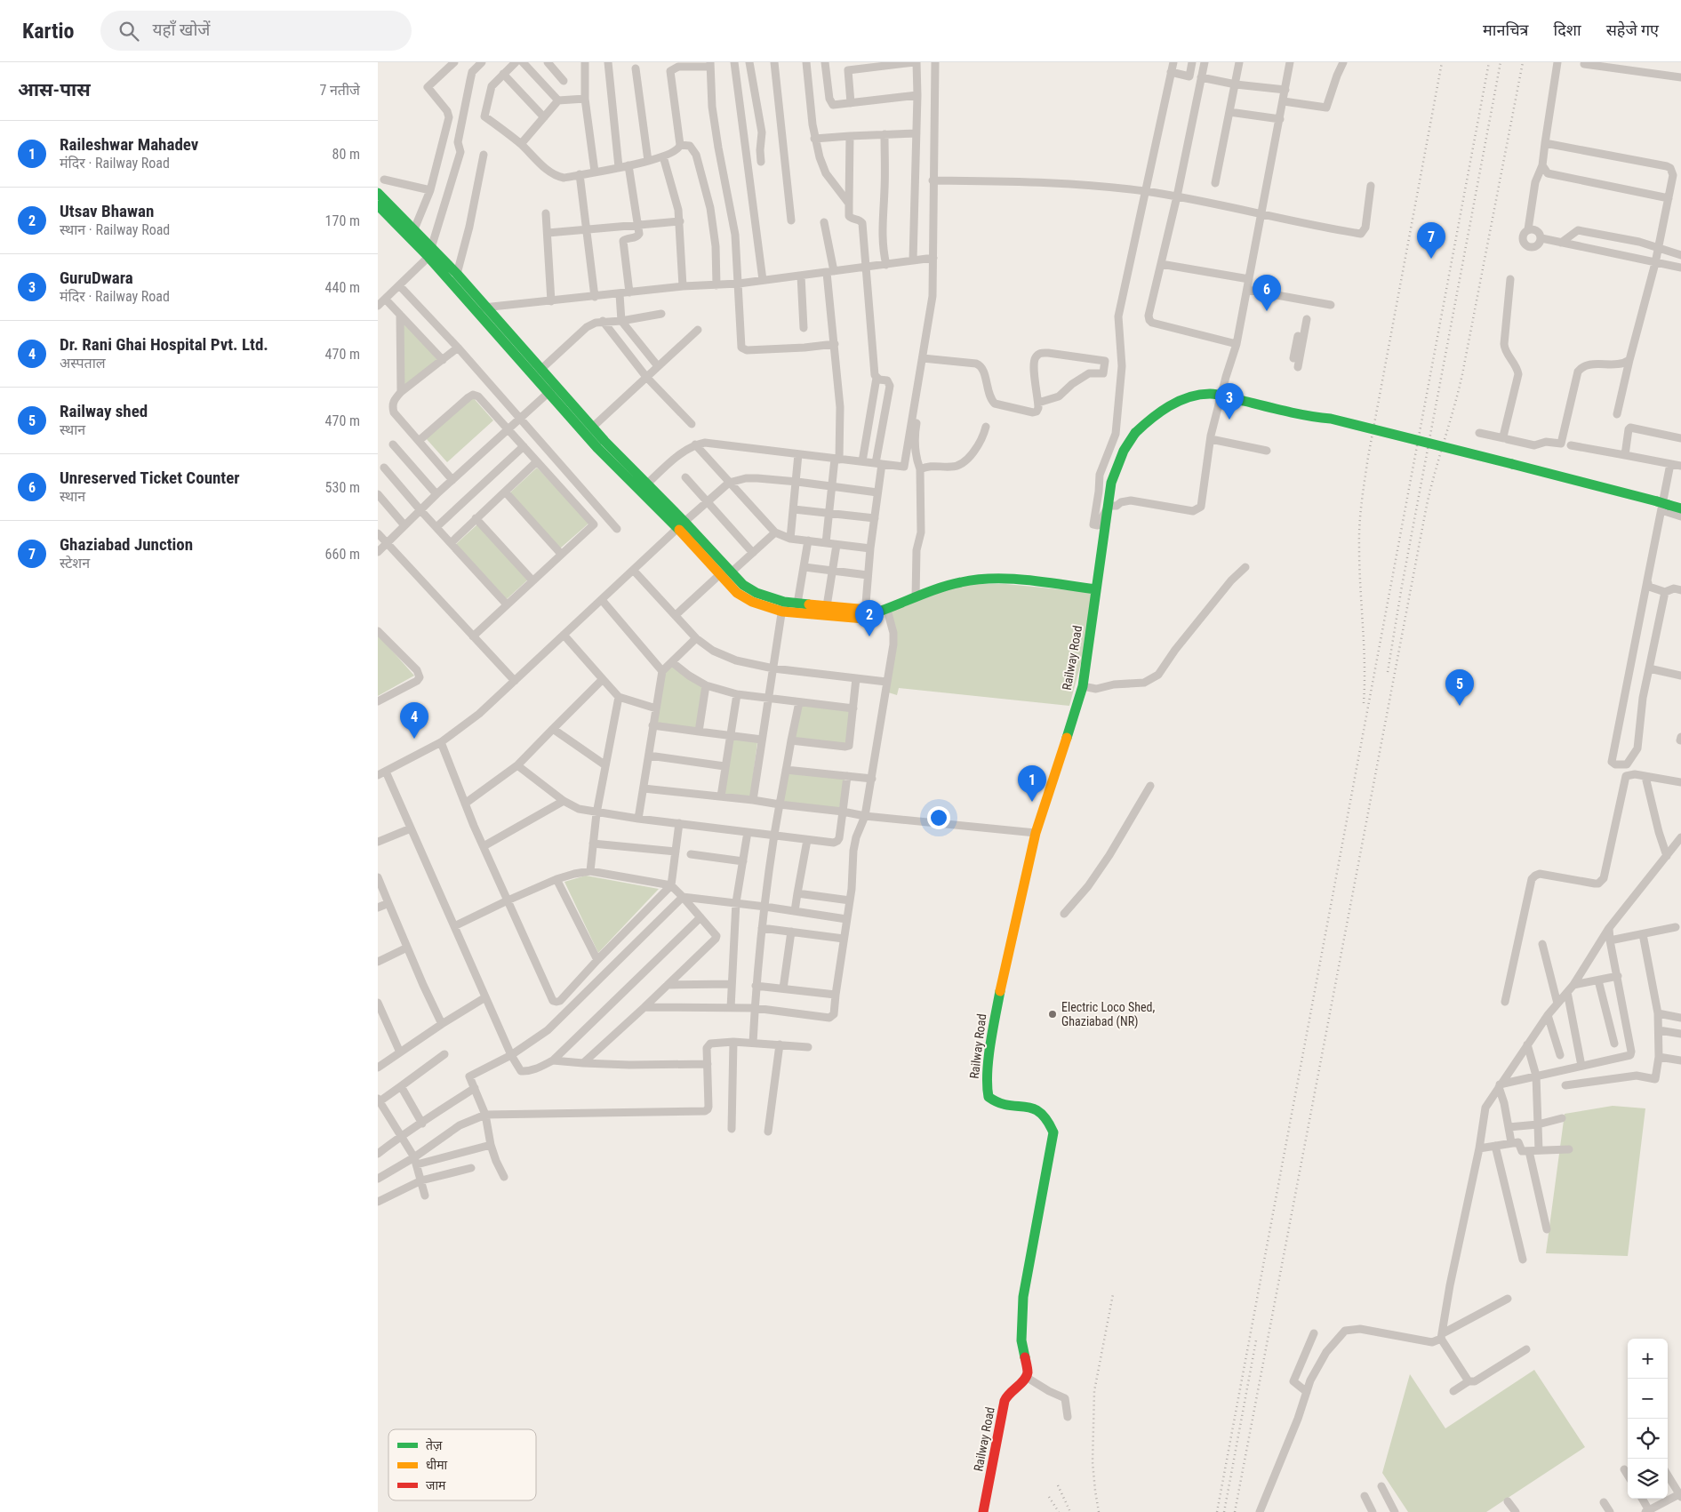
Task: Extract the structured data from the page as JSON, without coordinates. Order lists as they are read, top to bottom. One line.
{"streets":{"street":["Railway Road"]},"places":["Electric Loco Shed, Ghaziabad (NR)"],"legend":["तेज़","धीमा","जाम"],"page":{"header":"Kartio","search":"यहाँ खोजें","nav":["मानचित्र","दिशा","सहेजे गए"],"heading":["आस-पास","7 नतीजे"],"list":[{"mark":"1","name":"Raileshwar Mahadev","note":"मंदिर · Railway Road","value":"80 m"},{"mark":"2","name":"Utsav Bhawan","note":"स्थान · Railway Road","value":"170 m"},{"mark":"3","name":"GuruDwara","note":"मंदिर · Railway Road","value":"440 m"},{"mark":"4","name":"Dr. Rani Ghai Hospital Pvt. Ltd.","note":"अस्पताल","value":"470 m"},{"mark":"5","name":"Railway shed","note":"स्थान","value":"470 m"},{"mark":"6","name":"Unreserved Ticket Counter","note":"स्थान","value":"530 m"},{"mark":"7","name":"Ghaziabad Junction","note":"स्टेशन","value":"660 m"}],"pins":["7","6","3","2","5","4","1"],"map_buttons":["+","−"]}}
